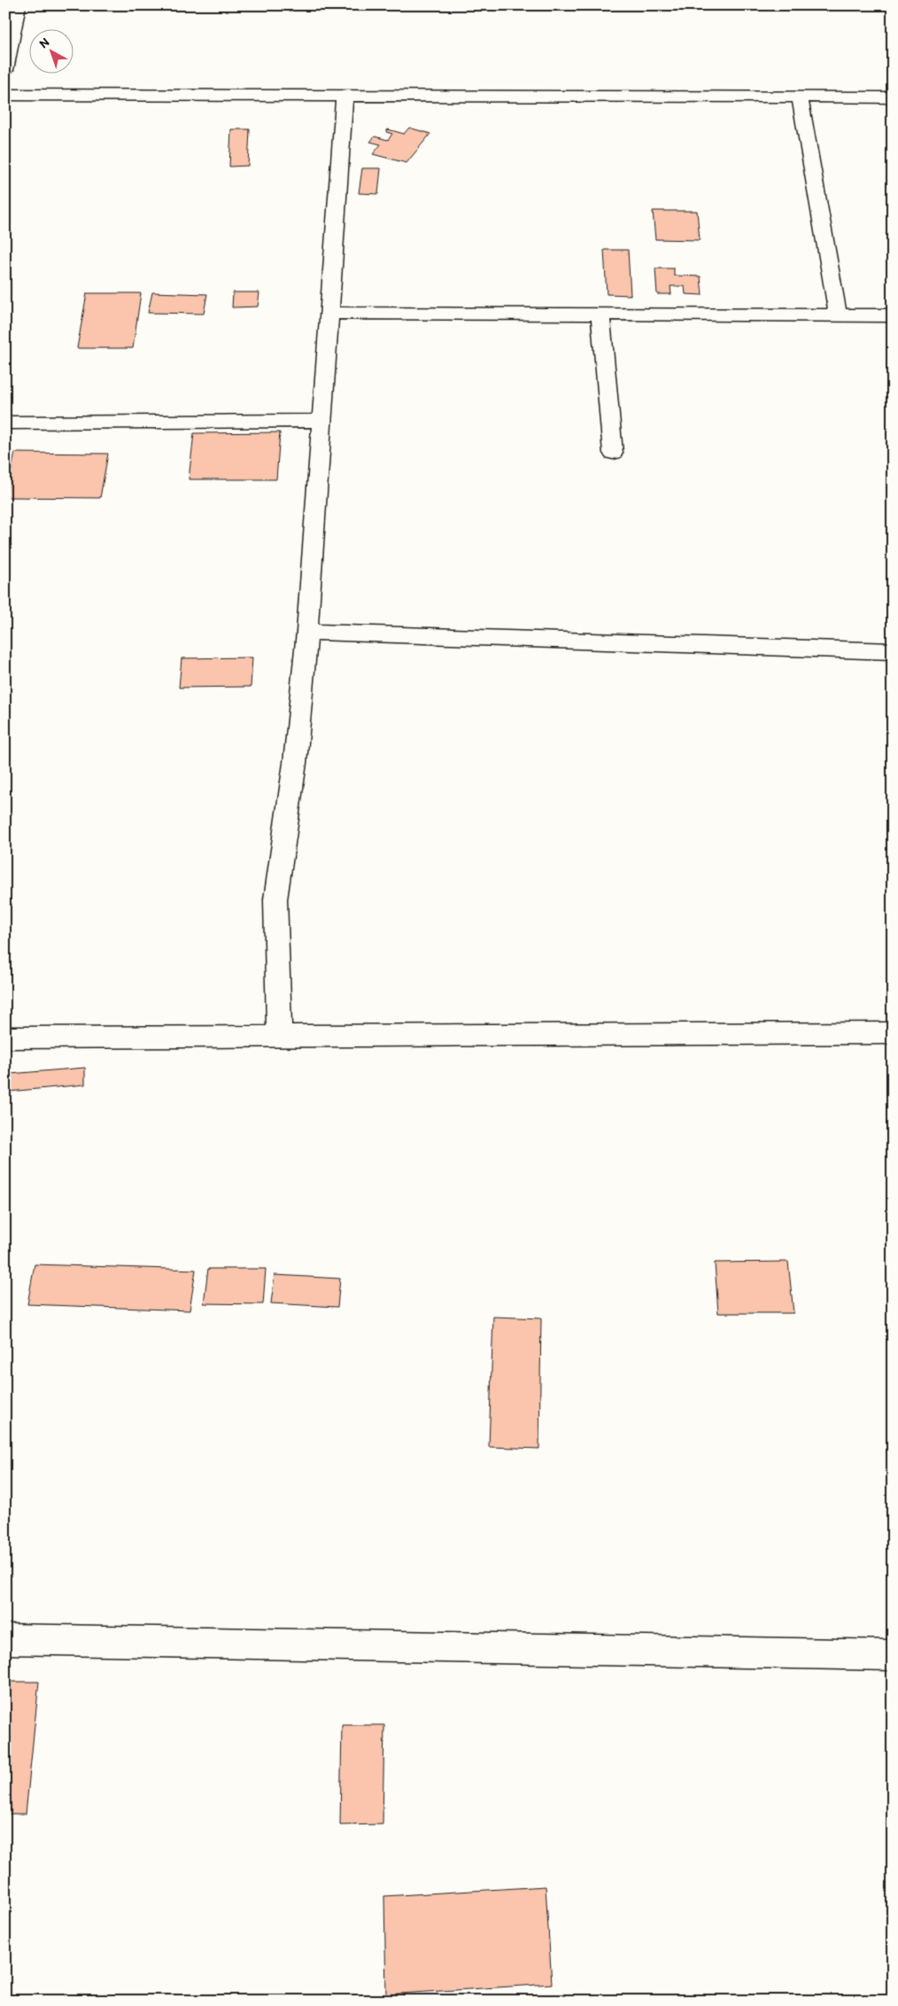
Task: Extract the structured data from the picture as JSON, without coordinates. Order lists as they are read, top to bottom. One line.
{"north":"top left"}
